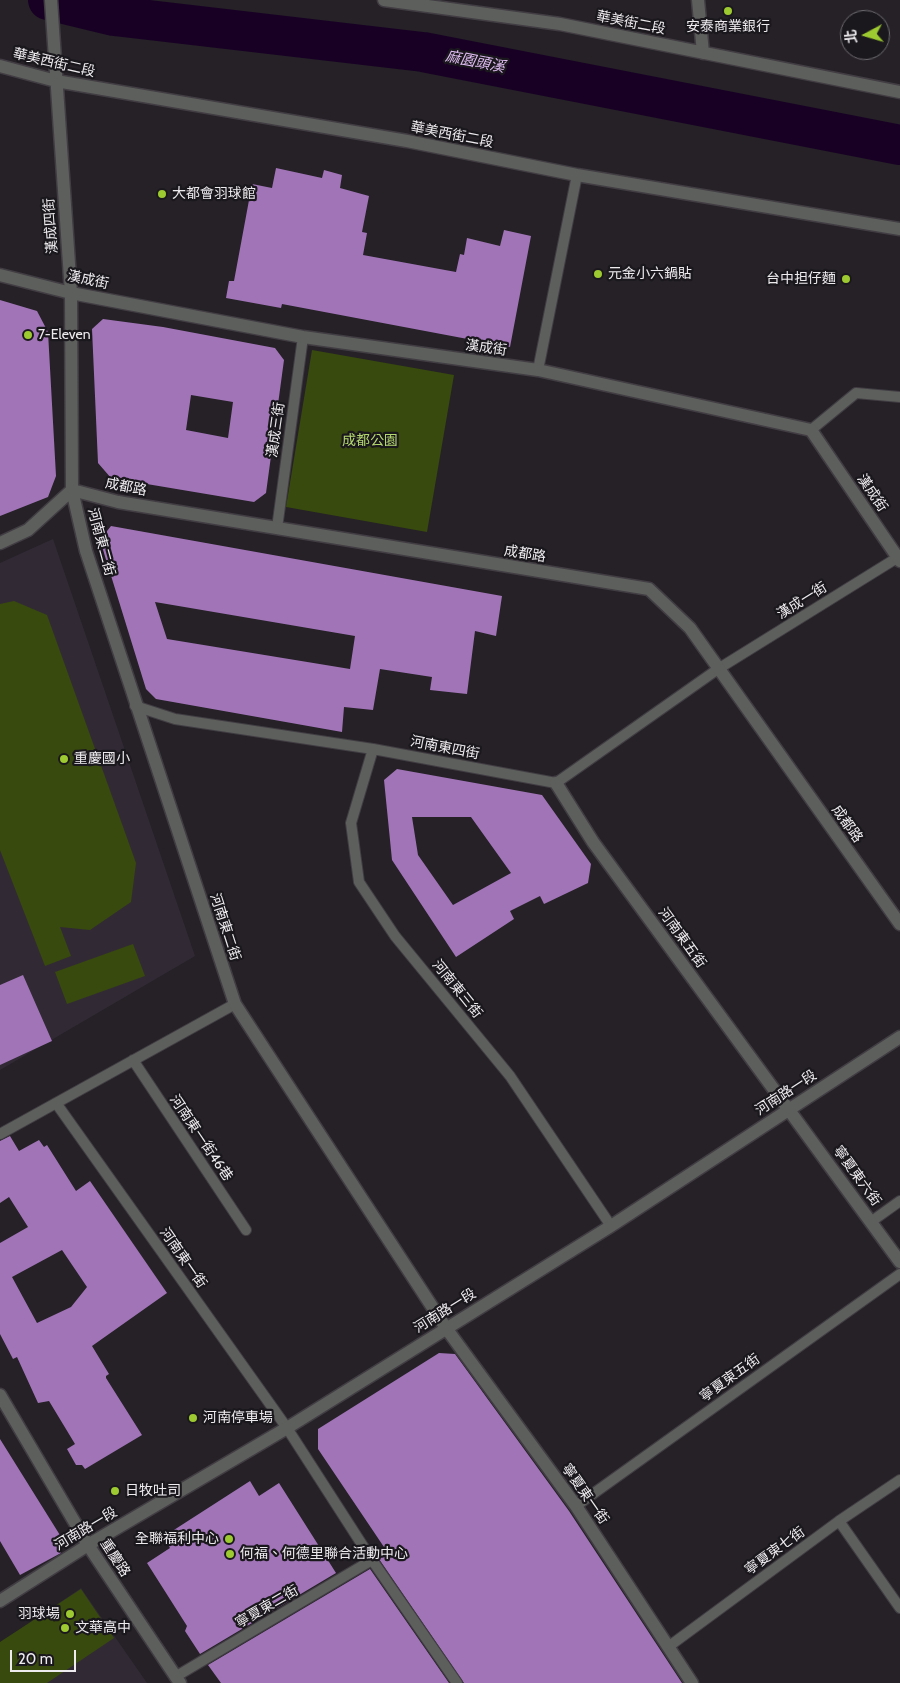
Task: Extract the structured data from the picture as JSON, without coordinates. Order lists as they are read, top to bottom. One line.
{"streets":{"street":["華美街二段","華美西街二段","漢成四街","漢成街","成都路","河南東二街","河南東五街","河南路一段","寧夏東六街","寧夏東一街","重慶路"],"lane":["漢成三街","漢成一街","河南東四街","河南東三街","河南東一街46巷","河南東一街","寧夏東五街","寧夏東七街","寧夏東二街"]},"crossings":[["華美西街二段","漢成四街"],["漢成四街","漢成街"],["漢成四街","成都路"],["漢成四街","河南東二街"],["漢成街","漢成三街"],["漢成街","漢成一街"],["漢成三街","成都路"],["成都路","河南東二街"],["成都路","漢成一街"],["河南東二街","河南東四街"],["河南東二街","河南路一段"],["河南東二街","寧夏東一街"],["河南東四街","河南東五街"],["河南東四街","河南東三街"],["河南東五街","河南路一段"],["河南東五街","寧夏東六街"],["河南東三街","河南路一段"],["河南路一段","寧夏東六街"],["河南路一段","河南東一街"],["河南路一段","寧夏東一街"],["河南路一段","重慶路"],["寧夏東五街","寧夏東一街"],["寧夏東一街","寧夏東七街"],["重慶路","寧夏東二街"]],"water":["麻園頭溪"],"parks":["成都公園"],"places":["安泰商業銀行","大都會羽球館","元金小六鍋貼","台中担仔麵","7-Eleven","重慶國小","河南停車場","日牧吐司","全聯福利中心","何福、何德里聯合活動中心","羽球場","文華高中"],"scale_bar":"20 m","north":"left"}
